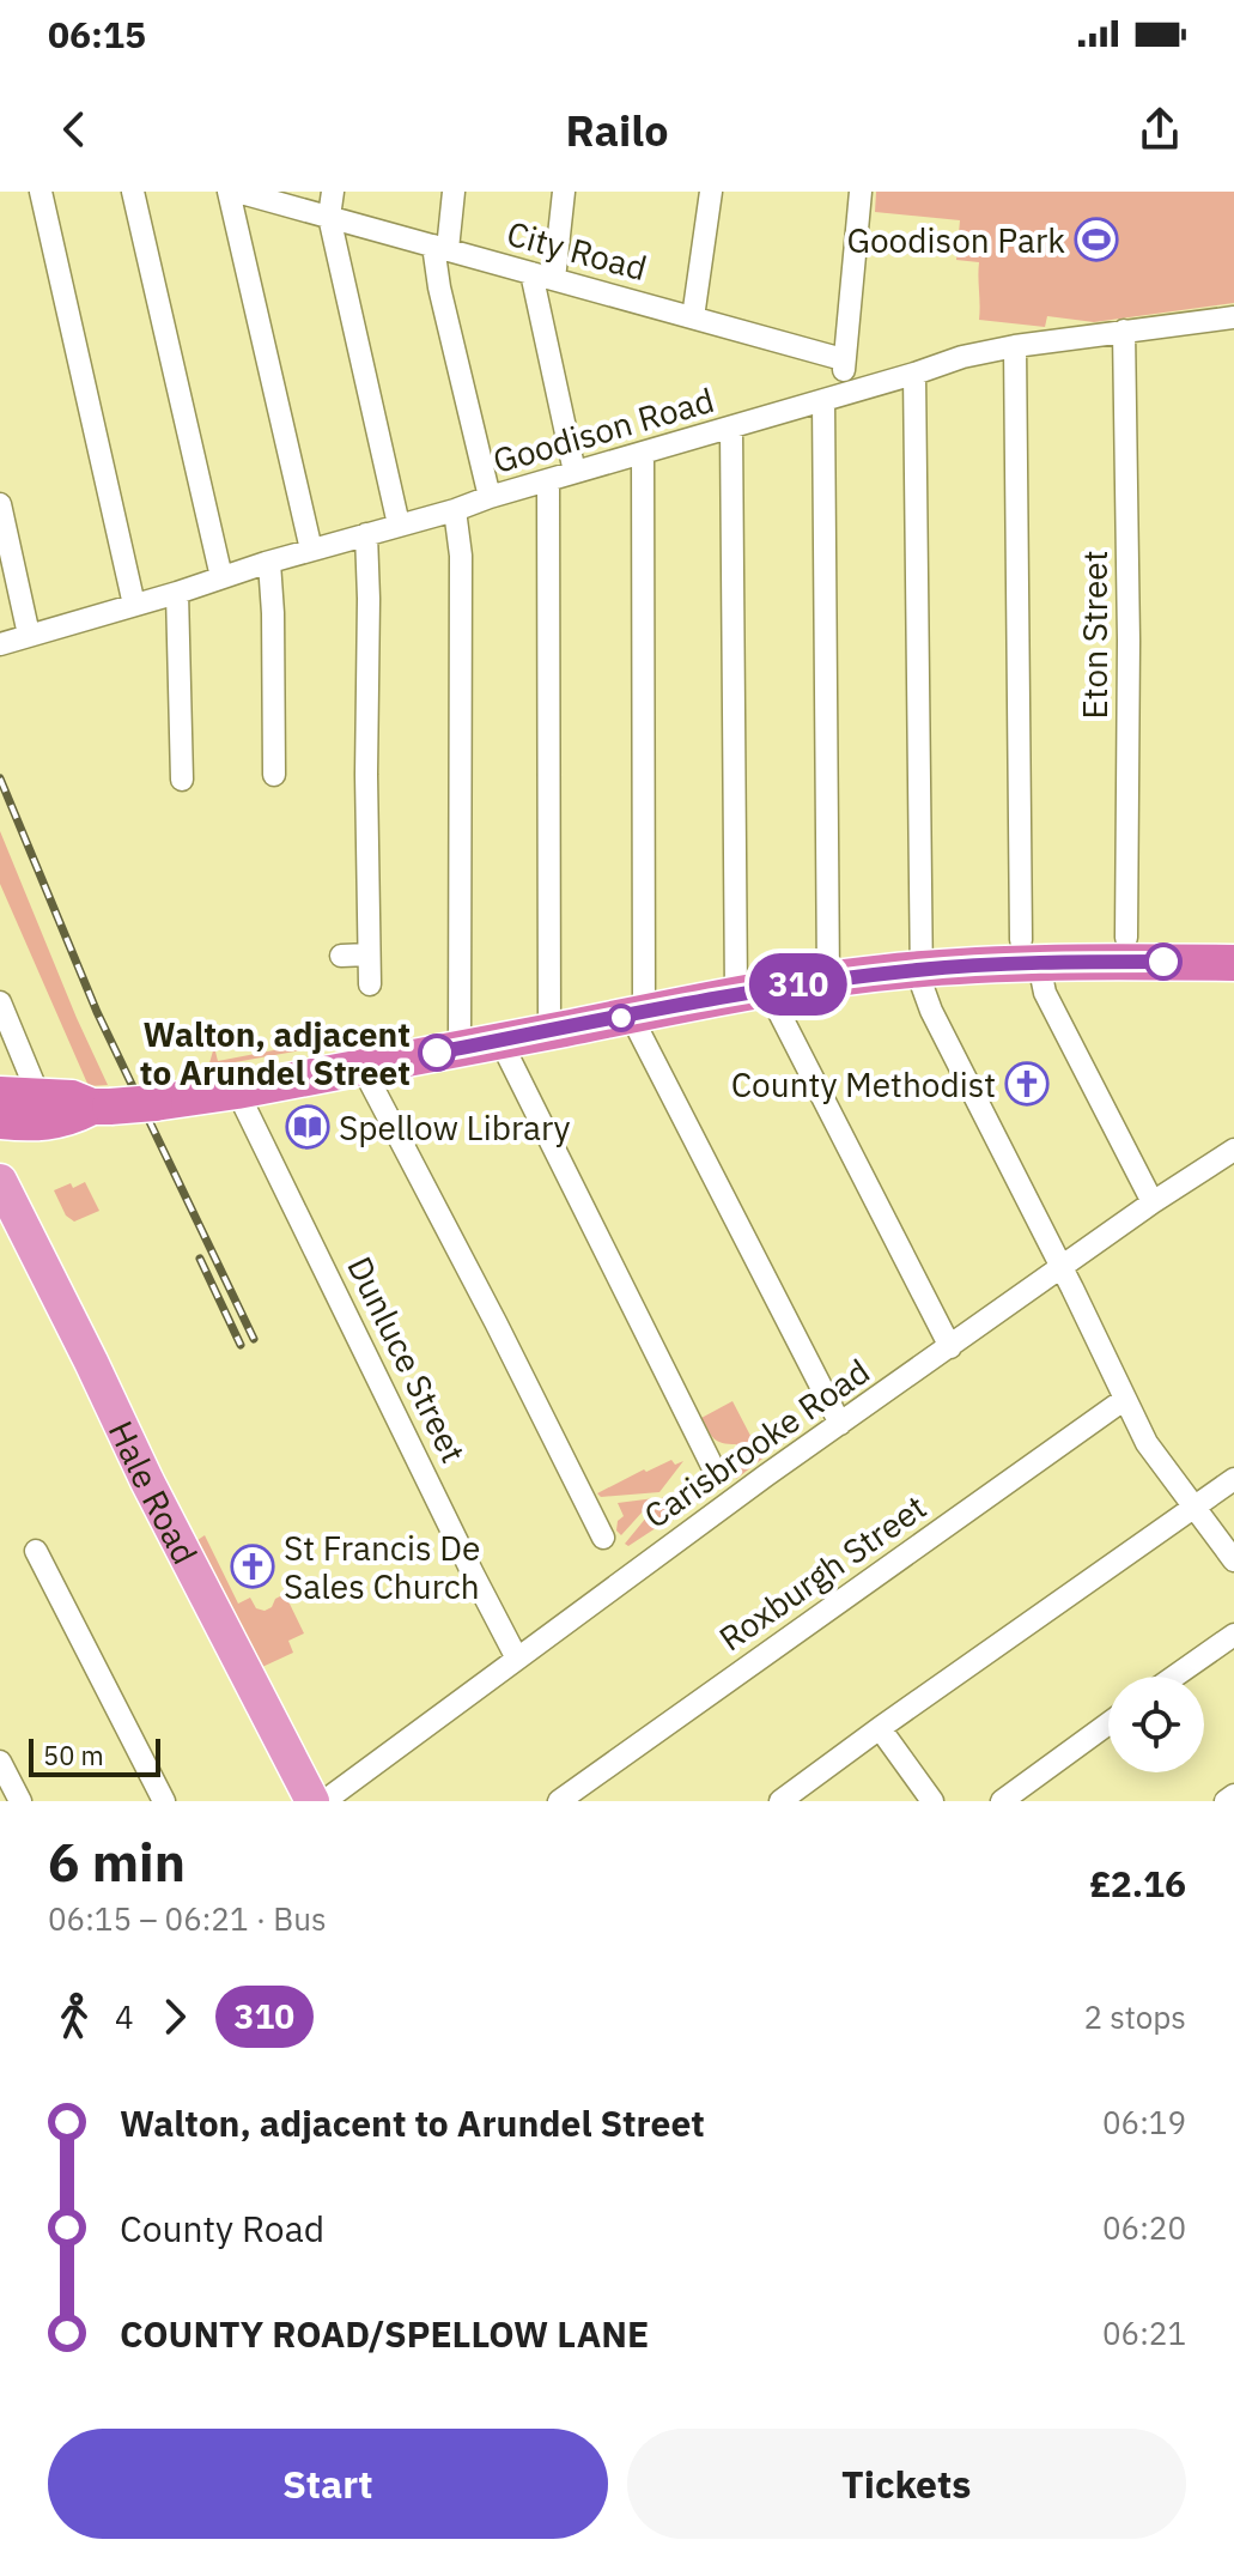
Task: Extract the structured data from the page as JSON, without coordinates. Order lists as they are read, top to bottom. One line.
{"streets":{"main road":["Hale Road"],"street":["City Road","Goodison Road","Eton Street","Dunluce Street","Carisbrooke Road","Roxburgh Street"]},"crossings":[["Goodison Road","Eton Street"],["Dunluce Street","Carisbrooke Road"]],"places":{"sports":["Goodison Park"],"other":["Walton, adjacent to Arundel Street"],"church":["County Methodist","St Francis De Sales Church"],"library":["Spellow Library"]},"lines":["bus line 310"],"scale_bar":"50 m","page":{"status":"06:15","header":"Railo","on_map":"310","scale":"50 m","heading":["6 min","06:15 – 06:21 · Bus","£2.16"],"legs":["4","310","2 stops"],"list":[{"name":"Walton, adjacent to Arundel Street","value":"06:19"},{"name":"County Road","value":"06:20"},{"name":"COUNTY ROAD/SPELLOW LANE","value":"06:21"}],"buttons":["Start","Tickets"]}}
